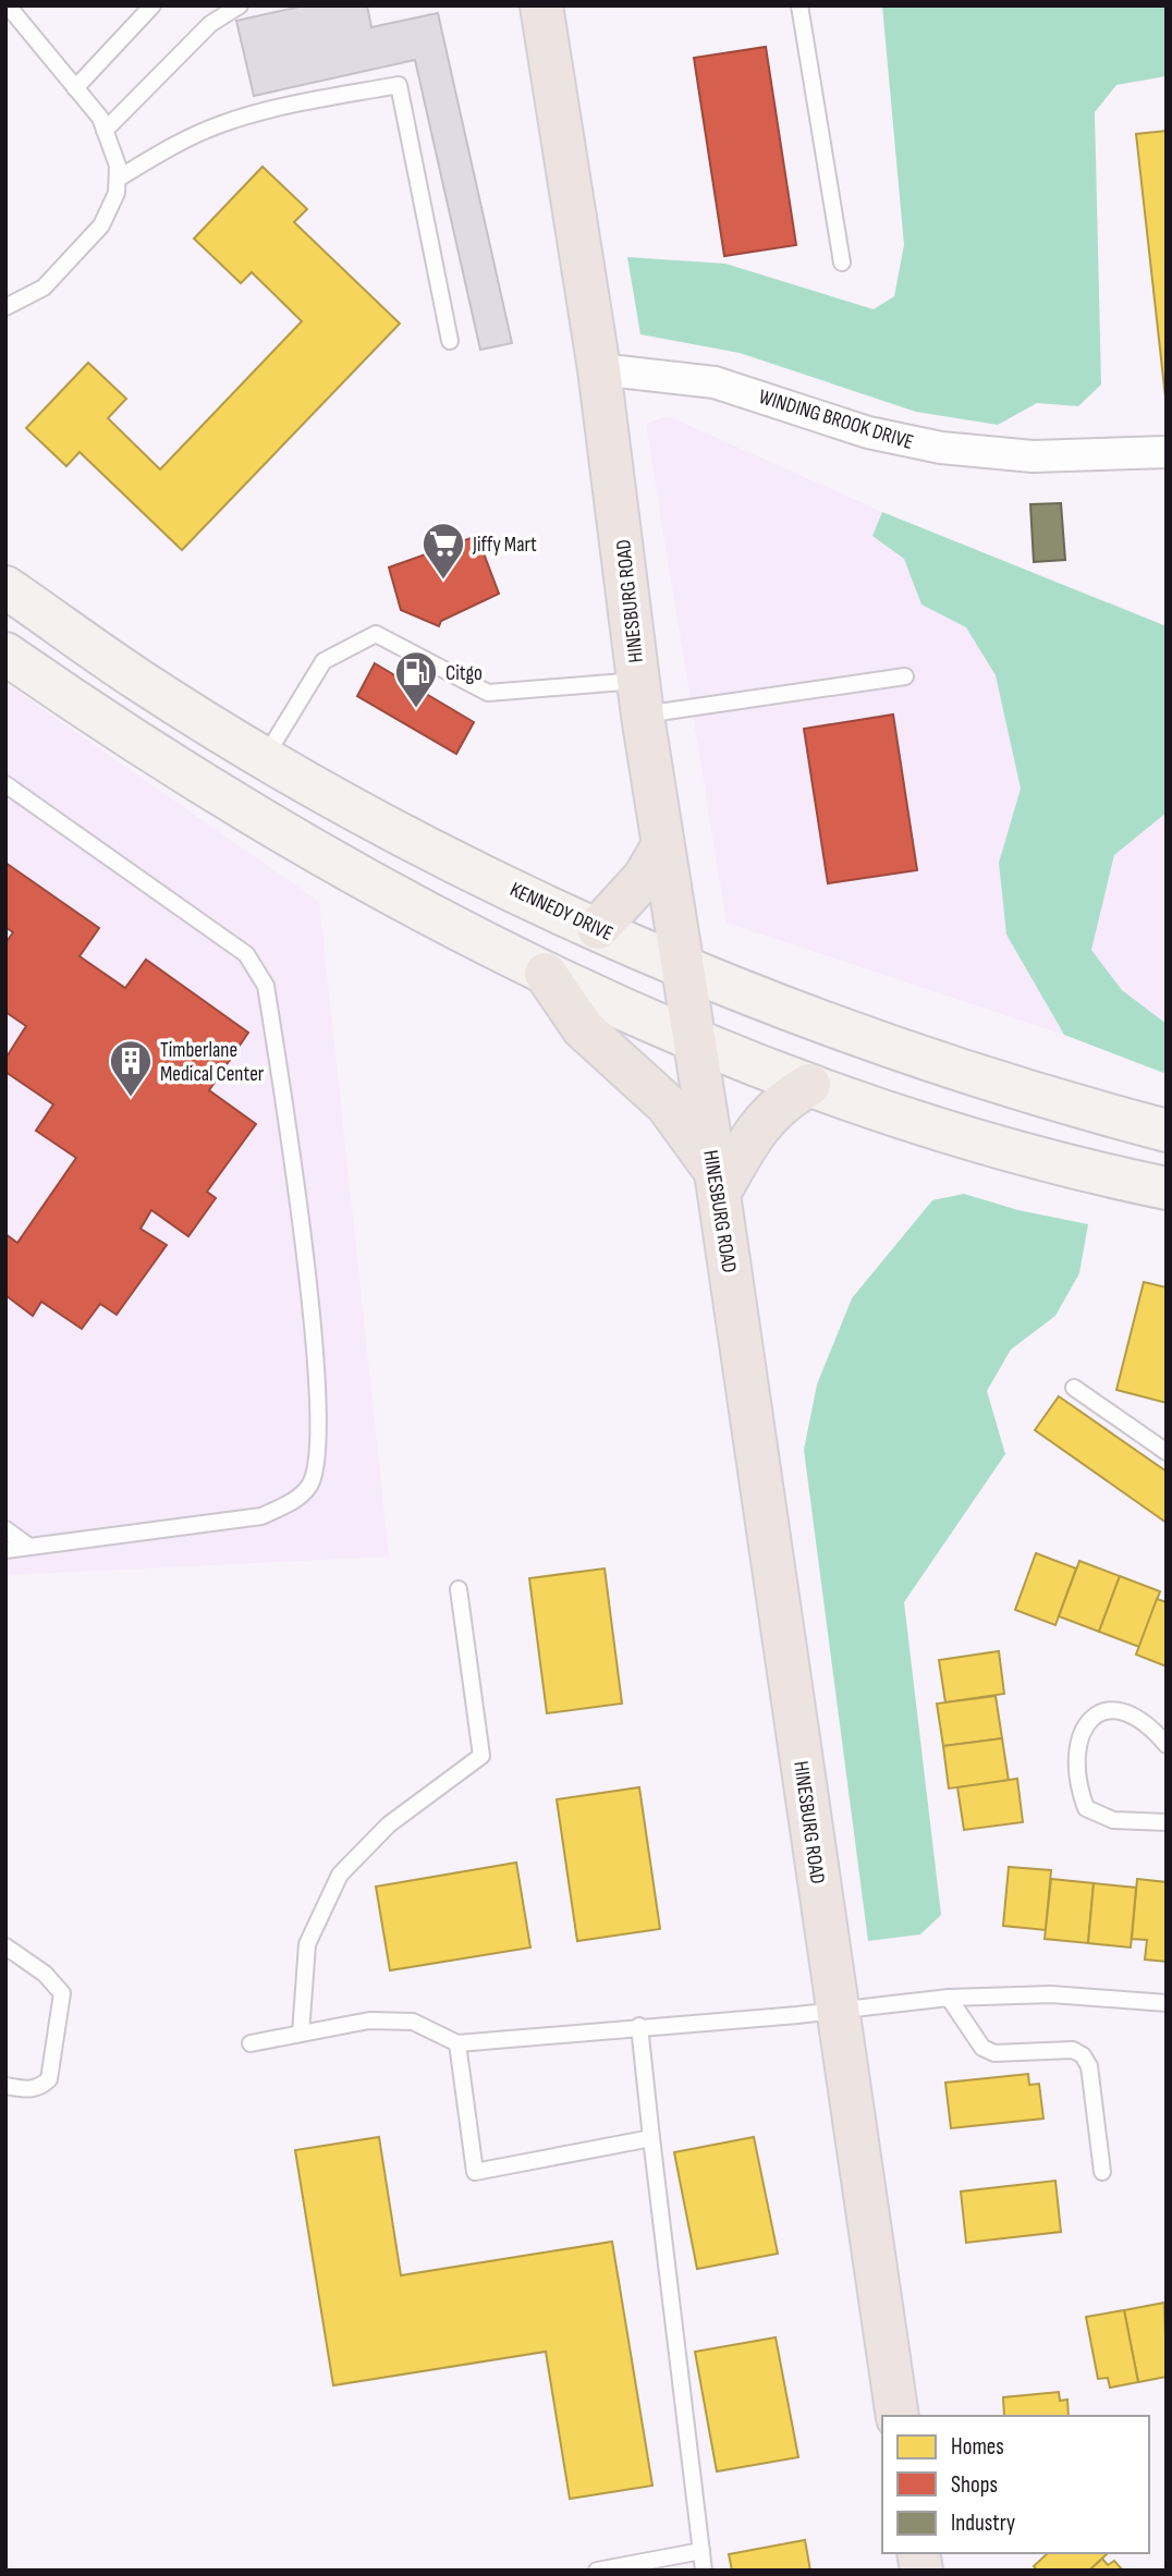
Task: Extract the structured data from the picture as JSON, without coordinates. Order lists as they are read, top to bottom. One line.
{"streets":{"main road":["HINESBURG ROAD","KENNEDY DRIVE"],"street":["WINDING BROOK DRIVE"]},"crossings":[["WINDING BROOK DRIVE","HINESBURG ROAD"],["HINESBURG ROAD","KENNEDY DRIVE"]],"places":{"supermarket":["Jiffy Mart"],"fuel station":["Citgo"],"building":["Timberlane Medical Center"]},"legend":["Homes","Shops","Industry"]}
